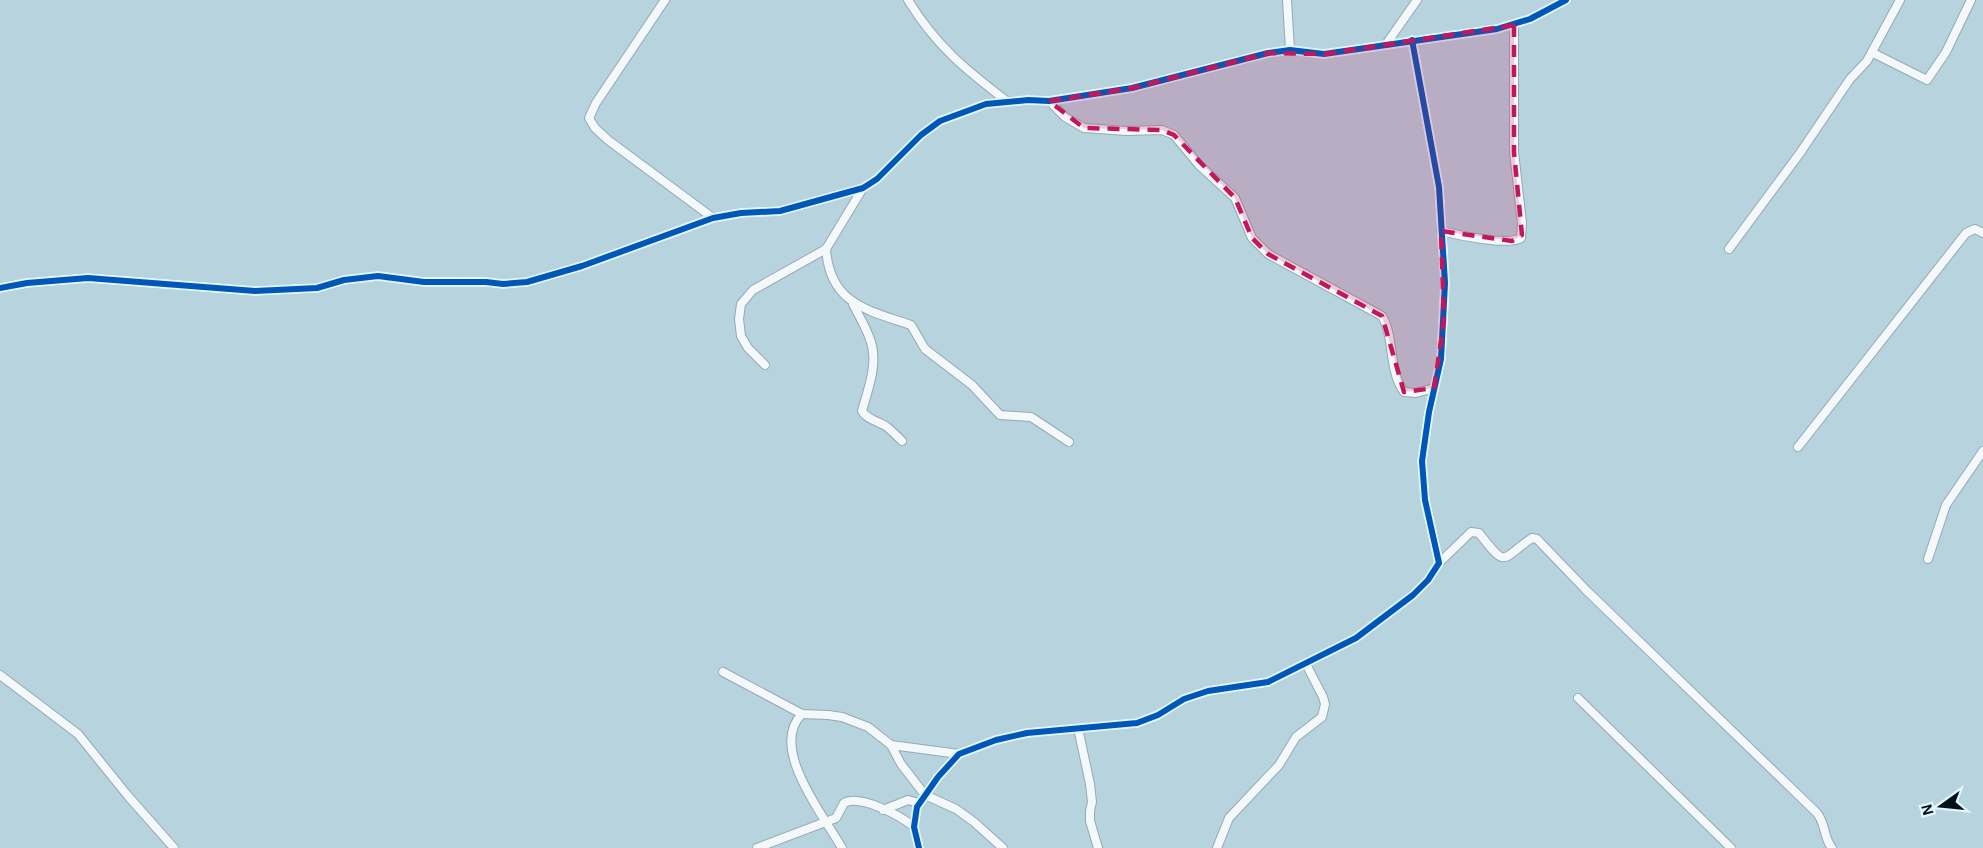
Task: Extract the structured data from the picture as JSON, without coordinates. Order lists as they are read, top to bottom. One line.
{"north":"left"}
